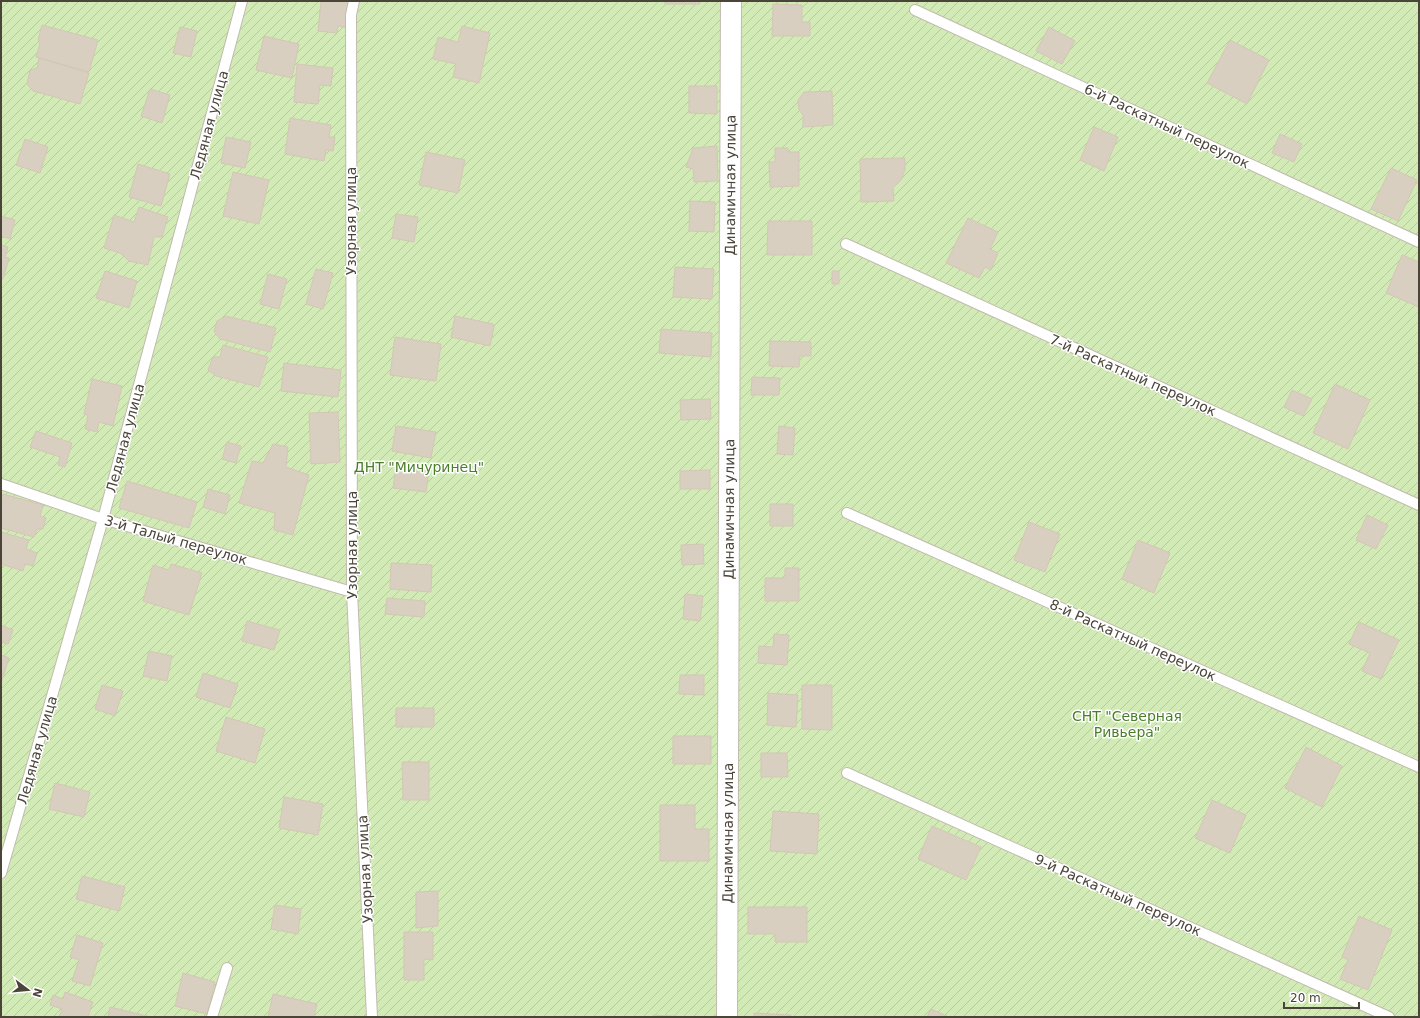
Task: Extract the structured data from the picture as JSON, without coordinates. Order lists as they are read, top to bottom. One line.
{"streets":{"street":["Динамичная улица"],"lane":["Ледяная улица","6-й Раскатный переулок","Узорная улица","7-й Раскатный переулок","3-й Талый переулок","8-й Раскатный переулок","9-й Раскатный переулок"]},"crossings":[["Ледяная улица","3-й Талый переулок"],["Узорная улица","3-й Талый переулок"]],"parks":["ДНТ \"Мичуринец\"","СНТ \"Северная Ривьера\""],"scale_bar":"20 m","north":"right"}
